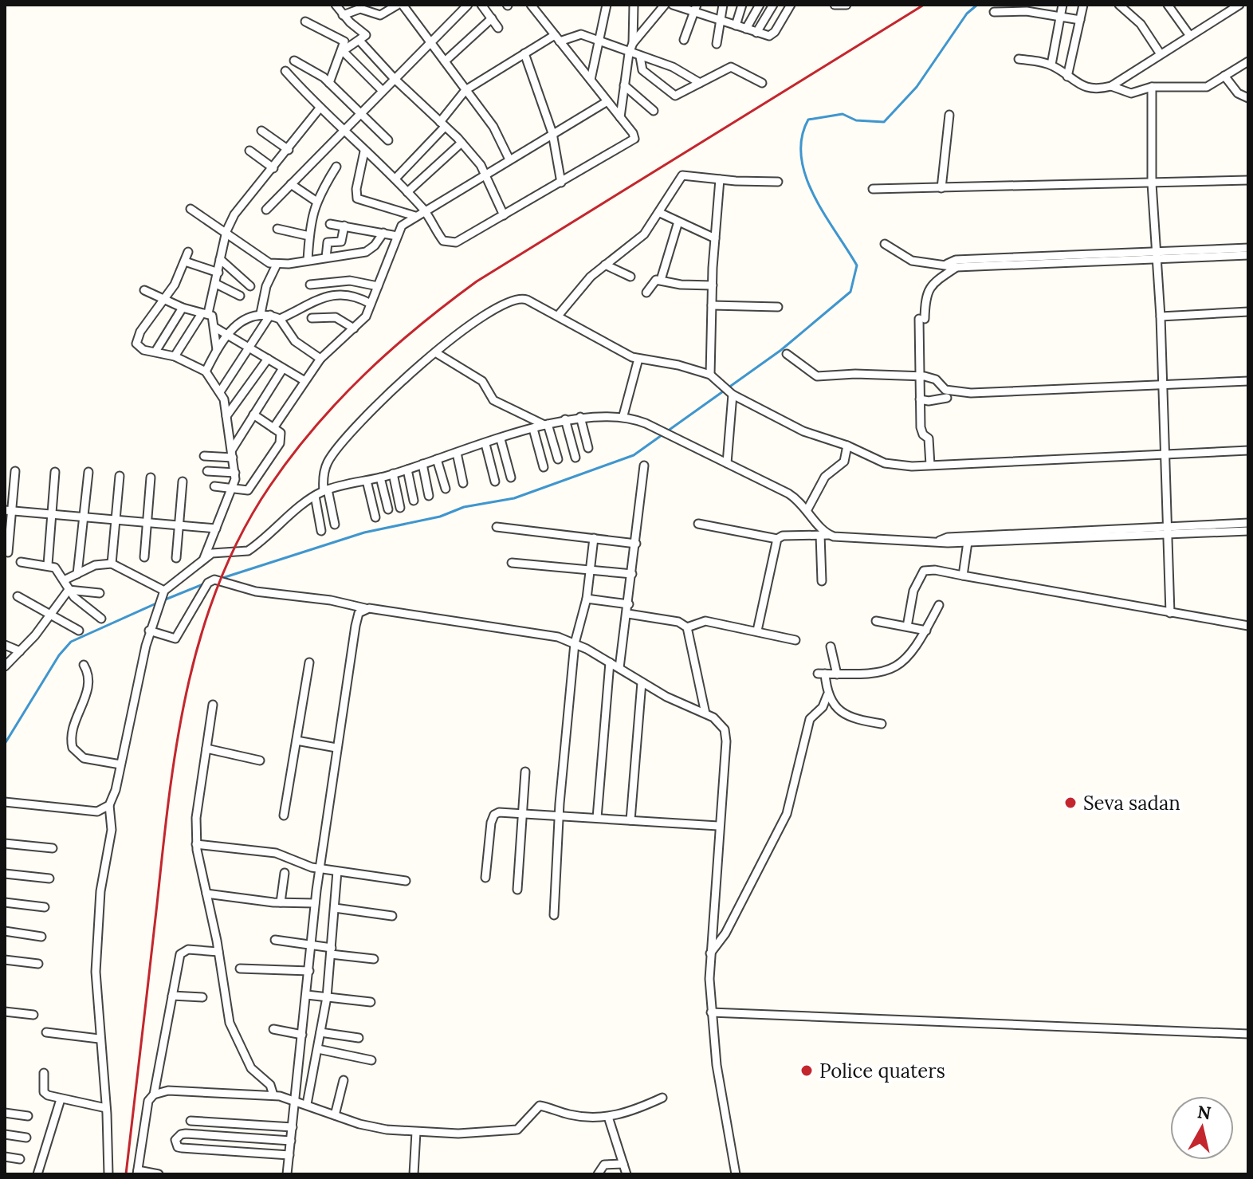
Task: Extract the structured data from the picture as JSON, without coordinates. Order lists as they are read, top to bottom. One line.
{"places":["Seva sadan","Police quaters"],"north":"top"}
